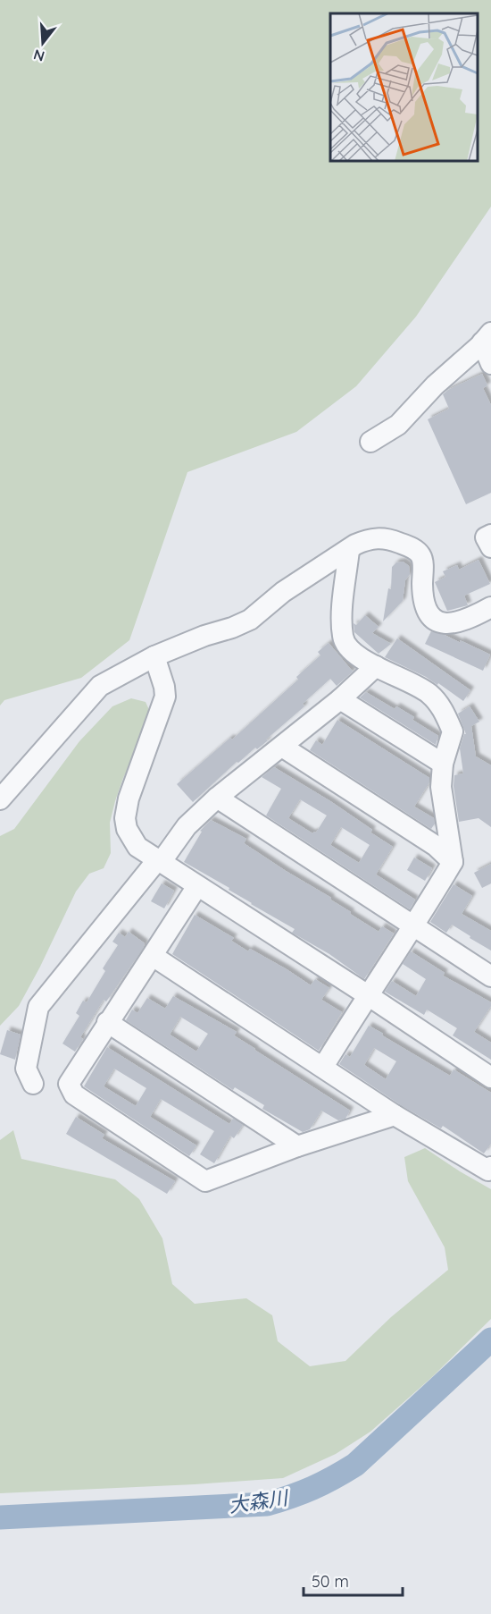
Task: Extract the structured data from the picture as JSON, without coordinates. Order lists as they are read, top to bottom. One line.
{"water":["大森川"],"scale_bar":"50 m","north":"bottom"}
